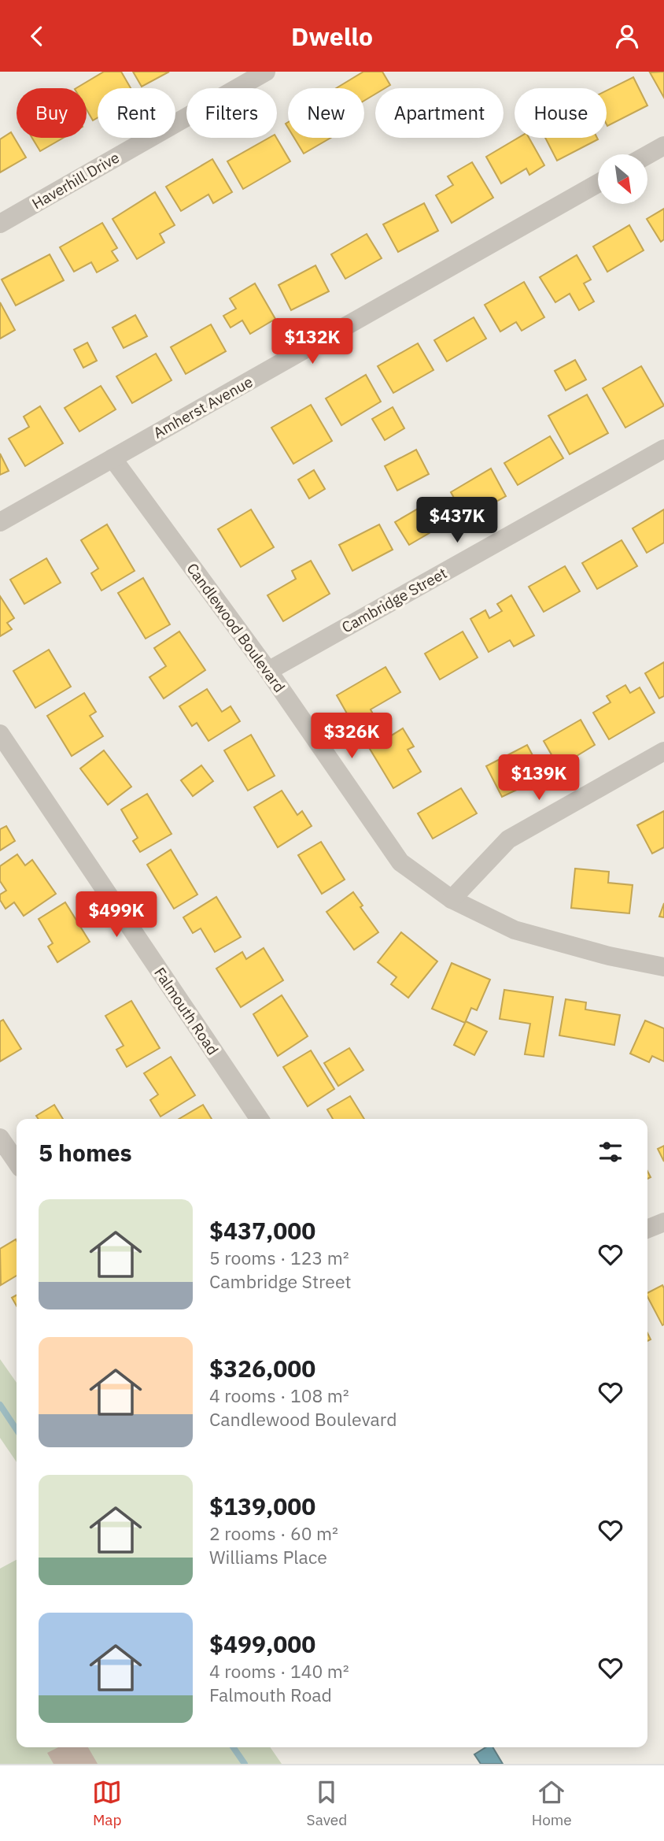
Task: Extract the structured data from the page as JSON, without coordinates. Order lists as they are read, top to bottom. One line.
{"streets":{"street":["Haverhill Drive","Amherst Avenue","Cambridge Street","Candlewood Boulevard","Falmouth Road"]},"crossings":[["Amherst Avenue","Candlewood Boulevard"],["Cambridge Street","Candlewood Boulevard"]],"north":"bottom right","page":{"header":"Dwello","chip":["Buy","Rent","Filters","New","Apartment","House"],"price":["$132K","$437K","$326K","$139K","$499K"],"heading":"5 homes","list":[{"name":"$437,000","note":"5 rooms · 123 m² · Cambridge Street"},{"name":"$326,000","note":"4 rooms · 108 m² · Candlewood Boulevard"},{"name":"$139,000","note":"2 rooms · 60 m² · Williams Place"},{"name":"$499,000","note":"4 rooms · 140 m² · Falmouth Road"}],"tabs":["Map","Saved","Home"]}}
